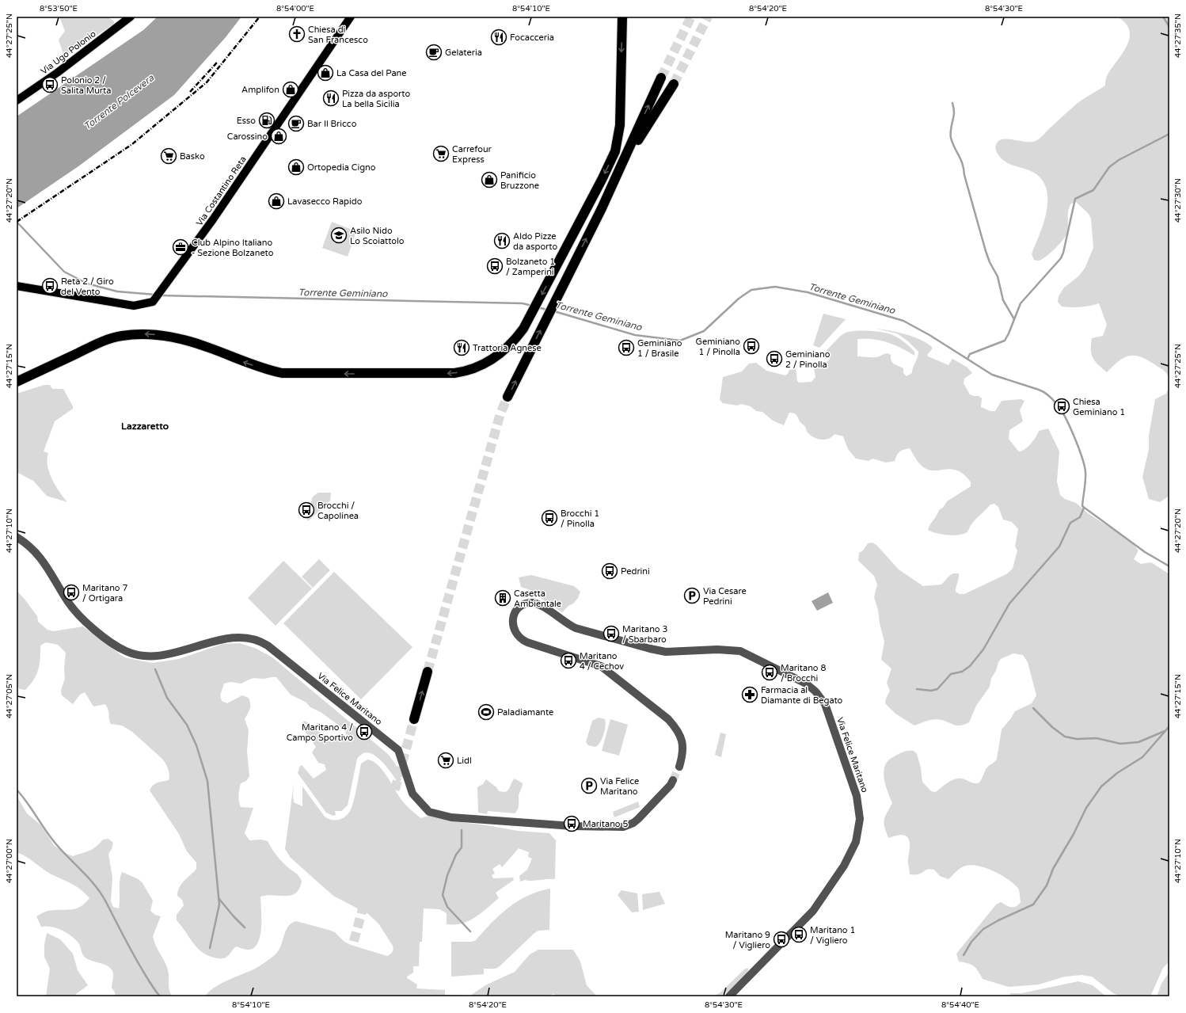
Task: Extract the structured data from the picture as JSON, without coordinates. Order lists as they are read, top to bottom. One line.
{"streets":{"main road":["Via Ugo Polonio","Via Costantino Reta"],"street":["Via Felice Maritano"]},"districts":["Lazzaretto"],"water":["Torrente Polcevera","Torrente Geminiano"],"places":{"church":["Chiesa di San Francesco"],"restaurant":["Focacceria","Pizza da asporto La bella Sicilia","Aldo Pizze da asporto","Trattoria Agnese"],"cafe":["Gelateria","Bar Il Bricco"],"shop":["La Casa del Pane","Amplifon","Carossino","Ortopedia Cigno","Panificio Bruzzone","Lavasecco Rapido"],"bus stop":["Polonio 2 / Salita Murta","Bolzaneto 1 / Zamperini","Reta 2 / Giro del Vento","Geminiano 1 / Pinolla","Geminiano 1 / Brasile","Geminiano 2 / Pinolla","Chiesa Geminiano 1","Brocchi / Capolinea","Brocchi 1 / Pinolla","Pedrini","Maritano 7 / Ortigara","Maritano 3 / Sbarbaro","Maritano 4 / Cechov","Maritano 8 / Brocchi","Maritano 4 / Campo Sportivo","Maritano 5","Maritano 1 / Vigliero","Maritano 9 / Vigliero"],"fuel station":["Esso"],"supermarket":["Carrefour Express","Basko","Lidl"],"school or university":["Asilo Nido Lo Scoiattolo"],"office":["Club Alpino Italiano - Sezione Bolzaneto"],"parking":["Via Cesare Pedrini","Via Felice Maritano"],"building":["Casetta Ambientale"],"pharmacy":["Farmacia al Diamante di Begato"],"sports":["Paladiamante"]},"coordinates":["8°53'50\"E","8°54'00\"E","8°54'10\"E","8°54'20\"E","8°54'30\"E","44°27'25\"N","44°27'35\"N","44°27'20\"N","44°27'30\"N","44°27'15\"N","44°27'10\"N","44°27'05\"N","44°27'00\"N","8°54'40\"E"]}
